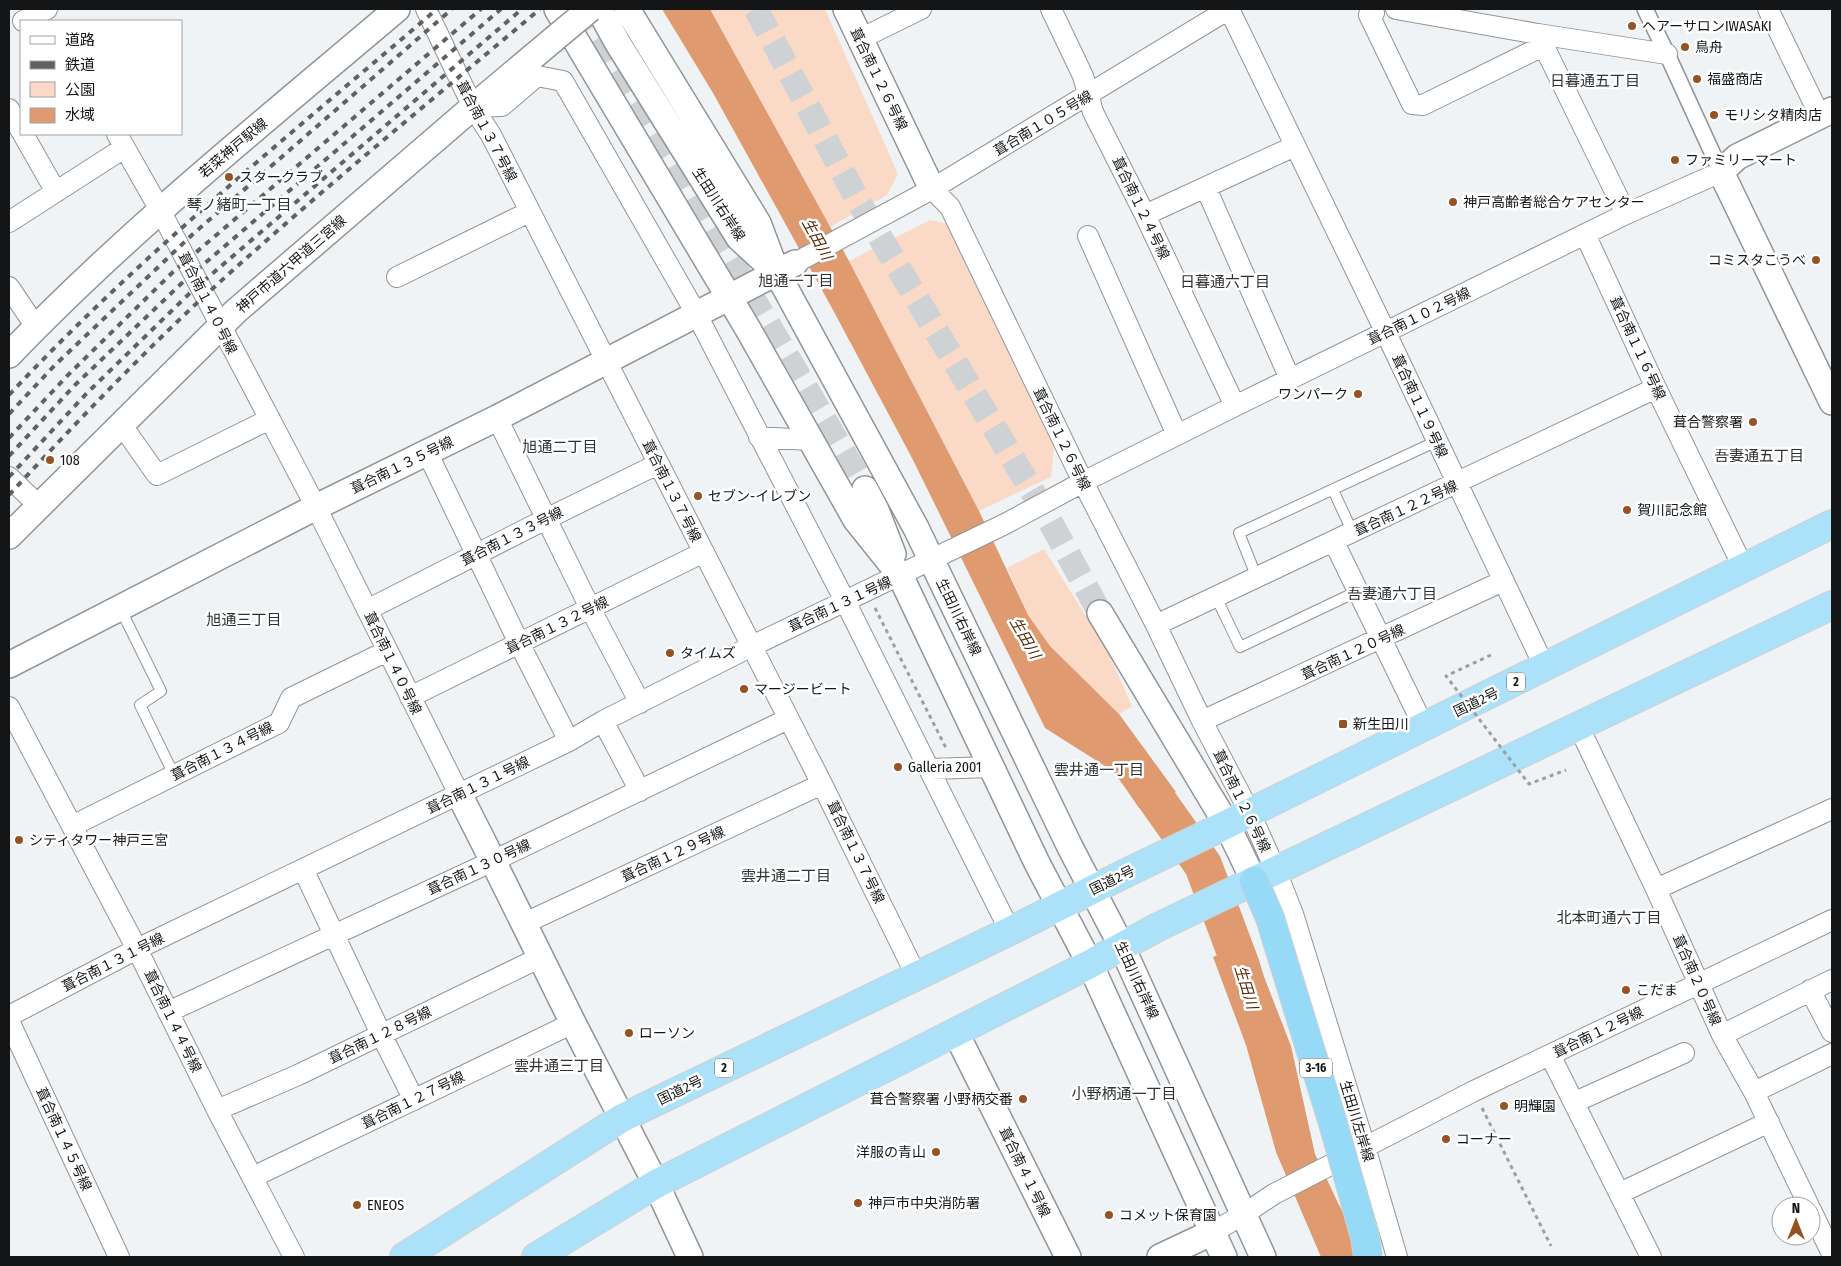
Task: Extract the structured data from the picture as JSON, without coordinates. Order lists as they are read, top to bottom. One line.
{"streets":{"highway":["2","国道2号","3-16"],"street":["葺合南１２６号線","葺合南１０５号線","葺合南１３７号線","若菜神戸駅線","生田川右岸線","葺合南１２４号線","神戸市道六甲道三宮線","葺合南１４０号線","葺合南１０２号線","葺合南１１６号線","葺合南１１９号線","葺合南１３５号線","葺合南１２２号線","葺合南１３３号線","葺合南１３１号線","葺合南１３２号線","葺合南１２０号線","葺合南１３４号線","葺合南１２９号線","葺合南１３０号線","葺合南２０号線","葺合南１４４号線","葺合南１２号線","葺合南１２８号線","葺合南１２７号線","生田川左岸線","葺合南１４５号線","葺合南４１号線"]},"crossings":[["葺合南１２６号線","葺合南１０５号線"],["葺合南１２６号線","葺合南１０２号線"],["葺合南１２６号線","葺合南１２２号線"],["葺合南１２６号線","葺合南１２０号線"],["葺合南１２６号線","国道2号"],["葺合南１０５号線","生田川右岸線"],["葺合南１０５号線","葺合南１２４号線"],["葺合南１０５号線","葺合南１１９号線"],["葺合南１０５号線","葺合南１３５号線"],["葺合南１３７号線","神戸市道六甲道三宮線"],["葺合南１３７号線","葺合南１３５号線"],["葺合南１３７号線","葺合南１３３号線"],["葺合南１３７号線","葺合南１３１号線"],["葺合南１３７号線","葺合南１３２号線"],["葺合南１３７号線","国道2号"],["葺合南１３７号線","葺合南１２９号線"],["葺合南１３７号線","葺合南１３０号線"],["若菜神戸駅線","葺合南１４０号線"],["生田川右岸線","葺合南１３５号線"],["生田川右岸線","葺合南１３１号線"],["生田川右岸線","国道2号"],["生田川右岸線","葺合南１２号線"],["葺合南１２４号線","葺合南１０２号線"],["神戸市道六甲道三宮線","葺合南１４０号線"],["葺合南１４０号線","葺合南１３５号線"],["葺合南１４０号線","葺合南１３３号線"],["葺合南１４０号線","葺合南１３１号線"],["葺合南１４０号線","葺合南１３２号線"],["葺合南１４０号線","国道2号"],["葺合南１４０号線","葺合南１３４号線"],["葺合南１４０号線","葺合南１２９号線"],["葺合南１４０号線","葺合南１３０号線"],["葺合南１４０号線","葺合南１２８号線"],["葺合南１４０号線","葺合南１２７号線"],["葺合南１０２号線","葺合南１１６号線"],["葺合南１０２号線","葺合南１１９号線"],["葺合南１０２号線","葺合南１３１号線"],["葺合南１１６号線","葺合南１２２号線"],["葺合南１１６号線","国道2号"],["葺合南１１９号線","葺合南１２２号線"],["葺合南１１９号線","葺合南１２０号線"],["葺合南１１９号線","国道2号"],["葺合南１３１号線","葺合南１４４号線"],["葺合南１３４号線","葺合南１４４号線"],["葺合南１３０号線","葺合南１４４号線"],["葺合南２０号線","葺合南１２号線"],["葺合南１４４号線","葺合南１２８号線"],["葺合南１４４号線","葺合南１２７号線"],["葺合南１２号線","生田川左岸線"],["3-16","生田川左岸線"]],"districts":["日暮通五丁目","琴ノ緒町一丁目","旭通一丁目","日暮通六丁目","旭通二丁目","吾妻通五丁目","吾妻通六丁目","旭通三丁目","雲井通一丁目","雲井通二丁目","北本町通六丁目","雲井通三丁目","小野柄通一丁目"],"water":["生田川"],"places":{"other":["ヘアーサロンIWASAKI","鳥舟","福盛商店","モリシタ精肉店","ファミリーマート","スタークラブ","神戸高齢者総合ケアセンター","コミスタこうべ","ワンパーク","葺合警察署","108","セブン-イレブン","賀川記念館","タイムズ","マージービート","Galleria 2001","シティタワー神戸三宮","こだま","ローソン","葺合警察署 小野柄交番","明輝園","コーナー","洋服の青山","神戸市中央消防署","ENEOS","コメット保育園"],"transit":["新生田川"]},"legend":["道路","鉄道","公園","水域"],"north":"top"}
